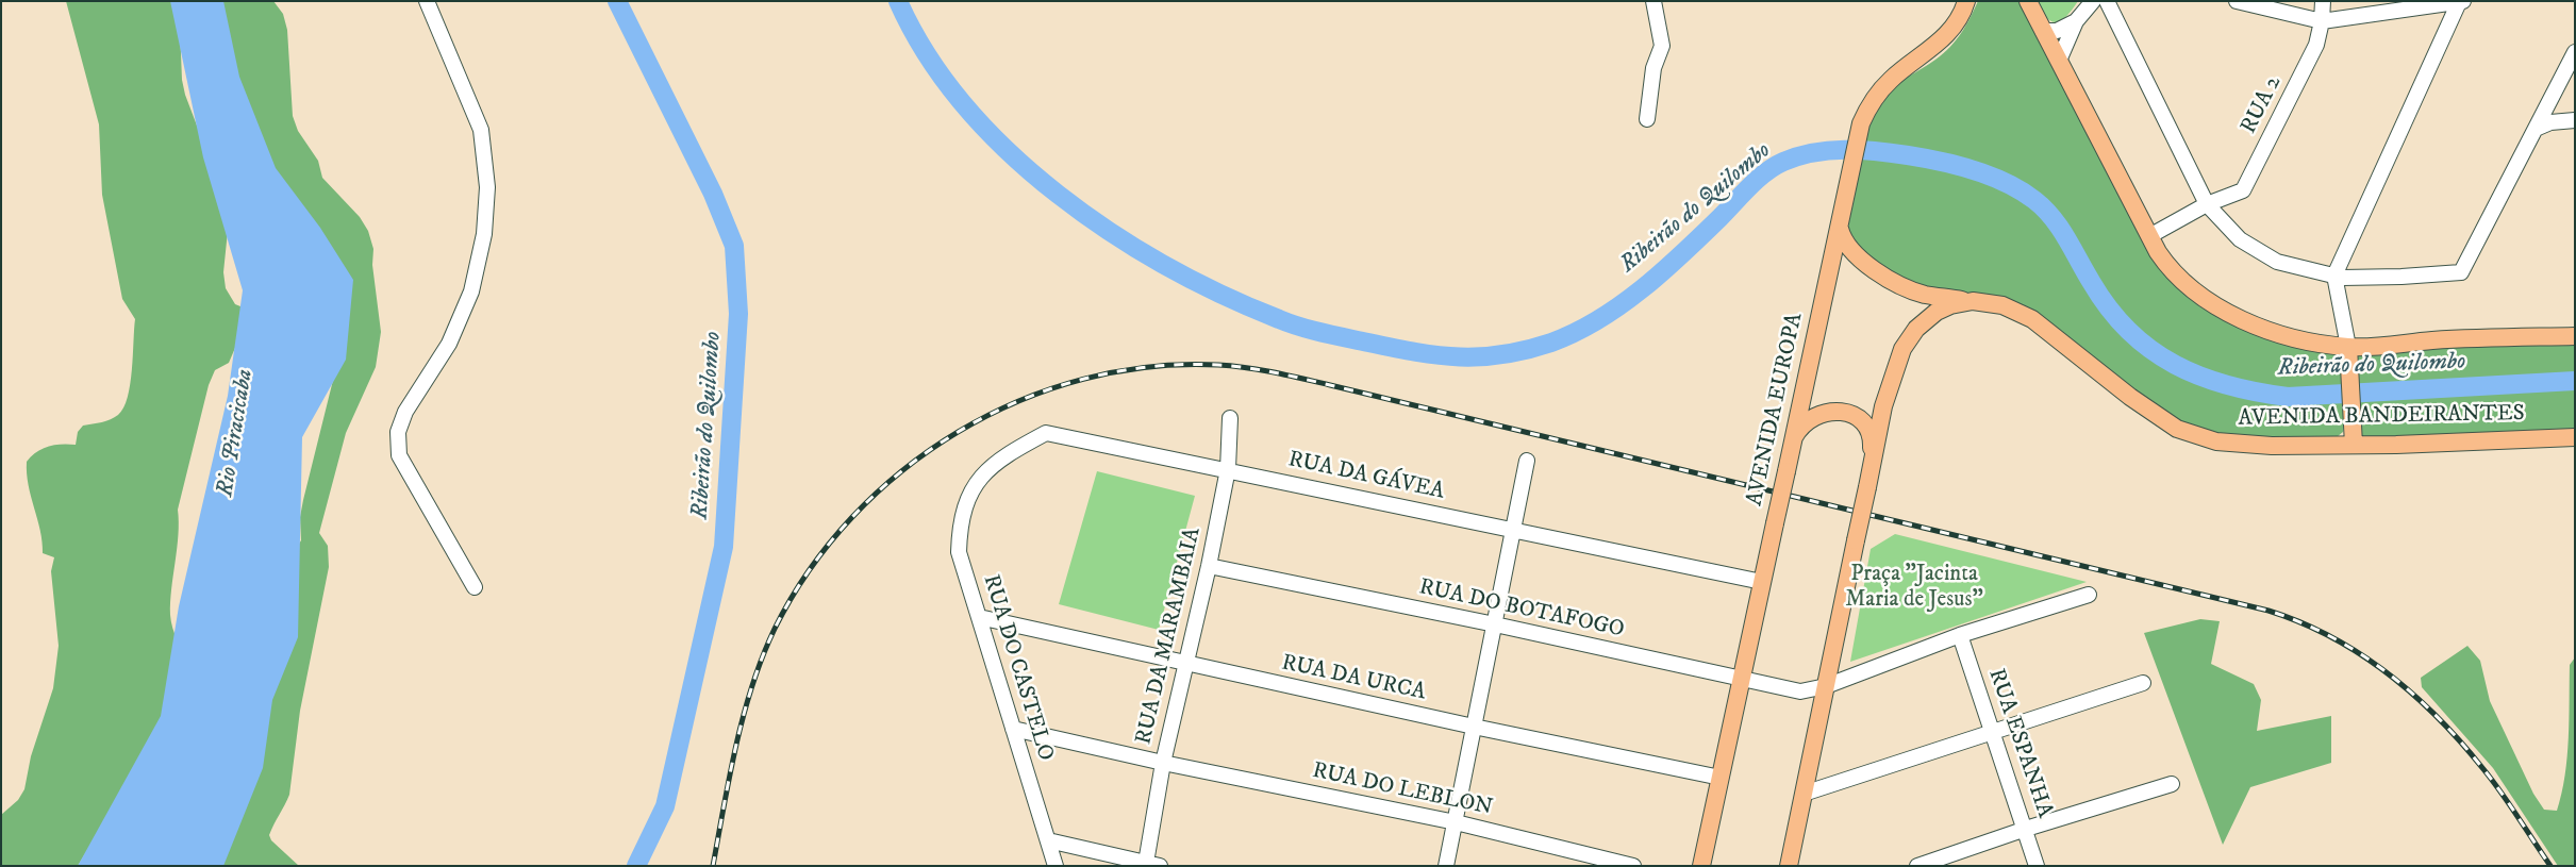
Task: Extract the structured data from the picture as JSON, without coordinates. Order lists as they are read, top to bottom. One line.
{"streets":{"main road":["AVENIDA EUROPA","AVENIDA BANDEIRANTES"],"street":["RUA 2","RUA DA GÁVEA","RUA DO BOTAFOGO","RUA DA MARAMBAIA","RUA DO CASTELO","RUA DA URCA","RUA ESPANHA","RUA DO LEBLON"]},"crossings":[["AVENIDA EUROPA","RUA DA GÁVEA"],["AVENIDA EUROPA","RUA DO BOTAFOGO"],["AVENIDA EUROPA","RUA DA URCA"],["RUA DA GÁVEA","RUA DA MARAMBAIA"],["RUA DA GÁVEA","RUA DO CASTELO"],["RUA DO BOTAFOGO","RUA DA MARAMBAIA"],["RUA DO BOTAFOGO","RUA ESPANHA"],["RUA DA MARAMBAIA","RUA DA URCA"],["RUA DA MARAMBAIA","RUA DO LEBLON"],["RUA DO CASTELO","RUA DA URCA"],["RUA DO CASTELO","RUA DO LEBLON"]],"water":["Ribeirão do Quilombo","Rio Piracicaba"],"parks":["Praça \"Jacinta Maria de Jesus\""]}
